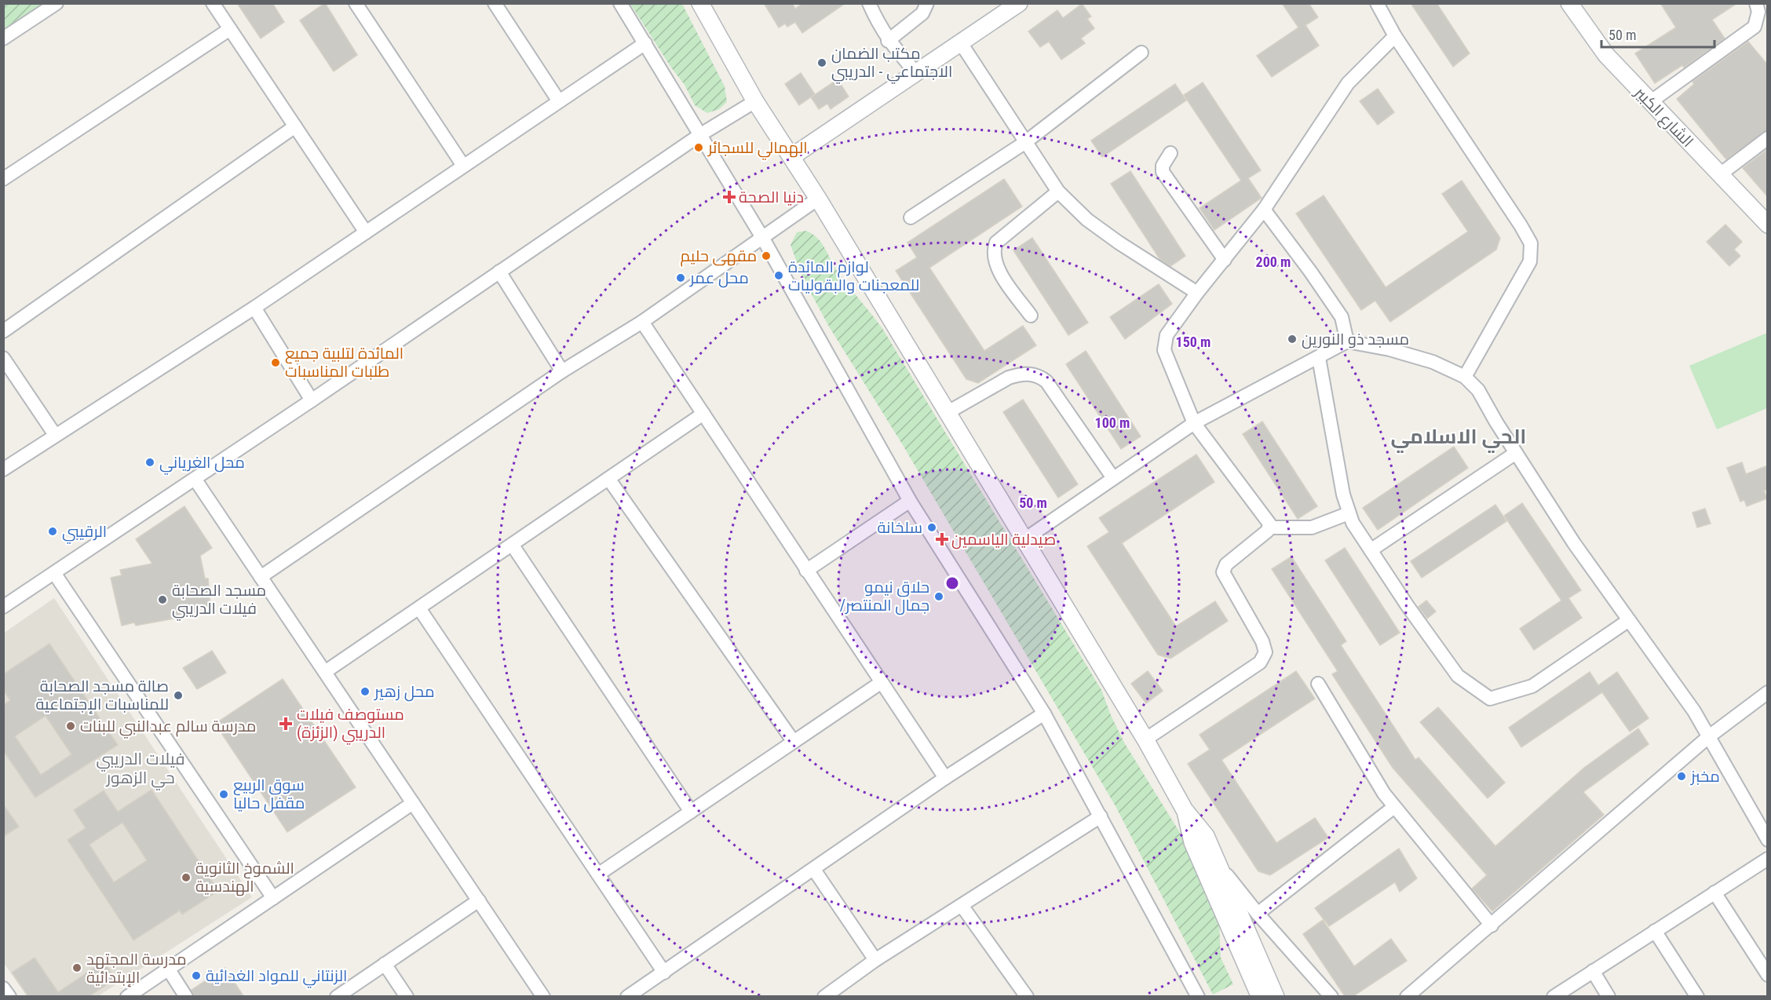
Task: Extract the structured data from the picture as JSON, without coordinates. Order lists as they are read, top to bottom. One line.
{"streets":{"street":["الشارع الكبير"]},"districts":["الحي الاسلامي","فيلات الدريبي حي الزهور"],"places":{"other":["مكتب الضمان الاجتماعي - الدريبي","الهمالي للسجائر","مقهى حليم","لوازم المائدة للمعجنات والبقوليات","محل عمر","مسجد ذو النورين","المائدة لتلبية جميع طلبات المناسبات","محل الغرياني","سلخانة","الرقيبي","حلاق نيمو /جمال المنتصر","مسجد الصحابة فيلات الدريبي","محل زهير","صالة مسجد الصحابة للمناسبات الإجتماعية","مدرسة سالم عبدالنبي للبنات","مخبز","سوق الربيع مقفل حاليا","الشموخ الثانوية الهندسية","مدرسة المجتهد الإبتدائية","الزنتاني للمواد الغدائية"],"health":["دنيا الصحة","صيدلية الياسمين","مستوصف فيلات الدريبي (الزئزة)"]},"scale_bar":"50 m","rings":["200 m","150 m","100 m","50 m"]}
